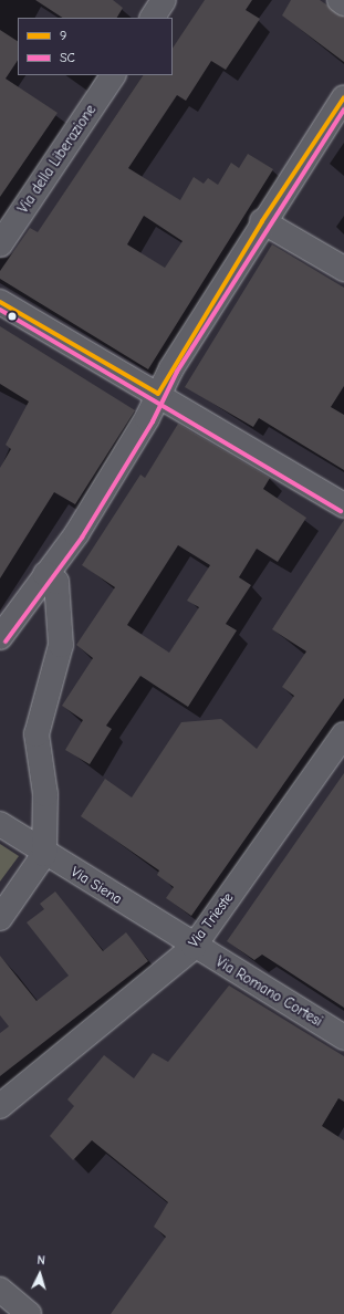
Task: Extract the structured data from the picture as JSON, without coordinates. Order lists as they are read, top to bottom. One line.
{"streets":{"street":["Via della Liberazione","Via Siena","Via Trieste","Via Romano Cortesi"]},"crossings":[["Via Siena","Via Trieste"],["Via Siena","Via Romano Cortesi"],["Via Trieste","Via Romano Cortesi"]],"lines":["transit line 9","transit line SC"],"legend":["9","SC"],"north":"top"}
